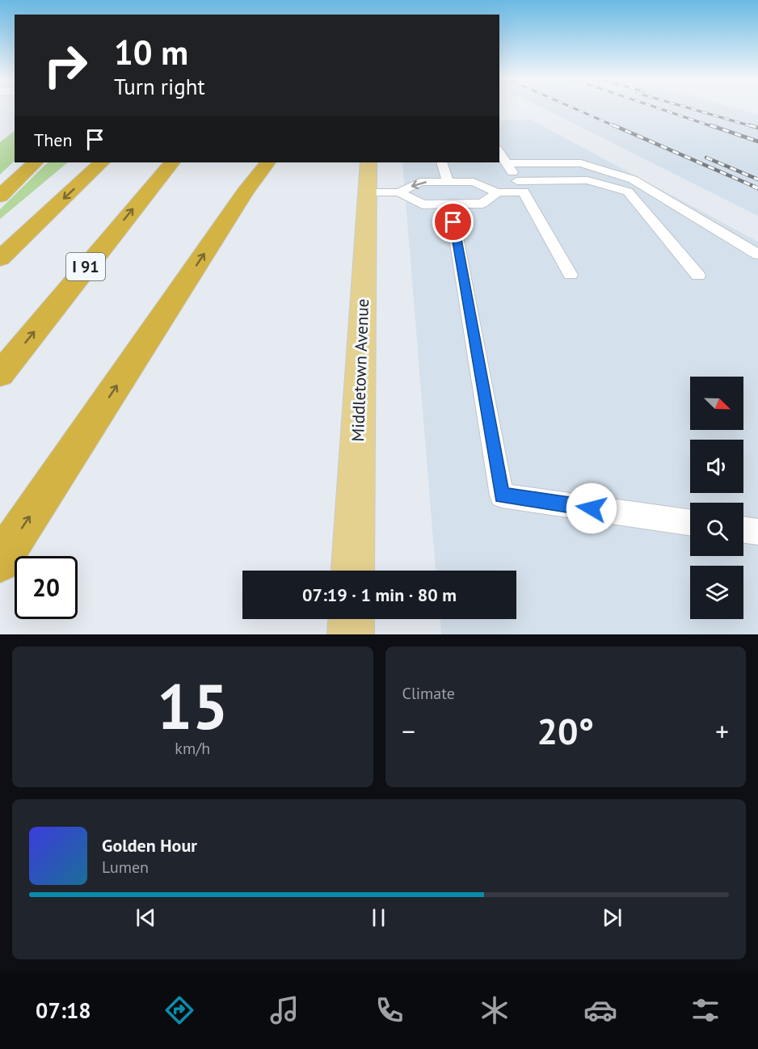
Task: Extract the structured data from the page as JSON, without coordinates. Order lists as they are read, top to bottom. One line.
{"streets":{"highway":["I 91"],"main road":["Middletown Avenue"]},"north":"bottom right","page":{"turn":["10 m","Turn right"],"then":"Then","limit":"20","trip":"07:19 · 1 min · 80 m","tile":[["15","km/h"],"Climate"],"heat":["−","20°","+"],"song":["Golden Hour","Lumen"],"tabs":"07:18"}}
